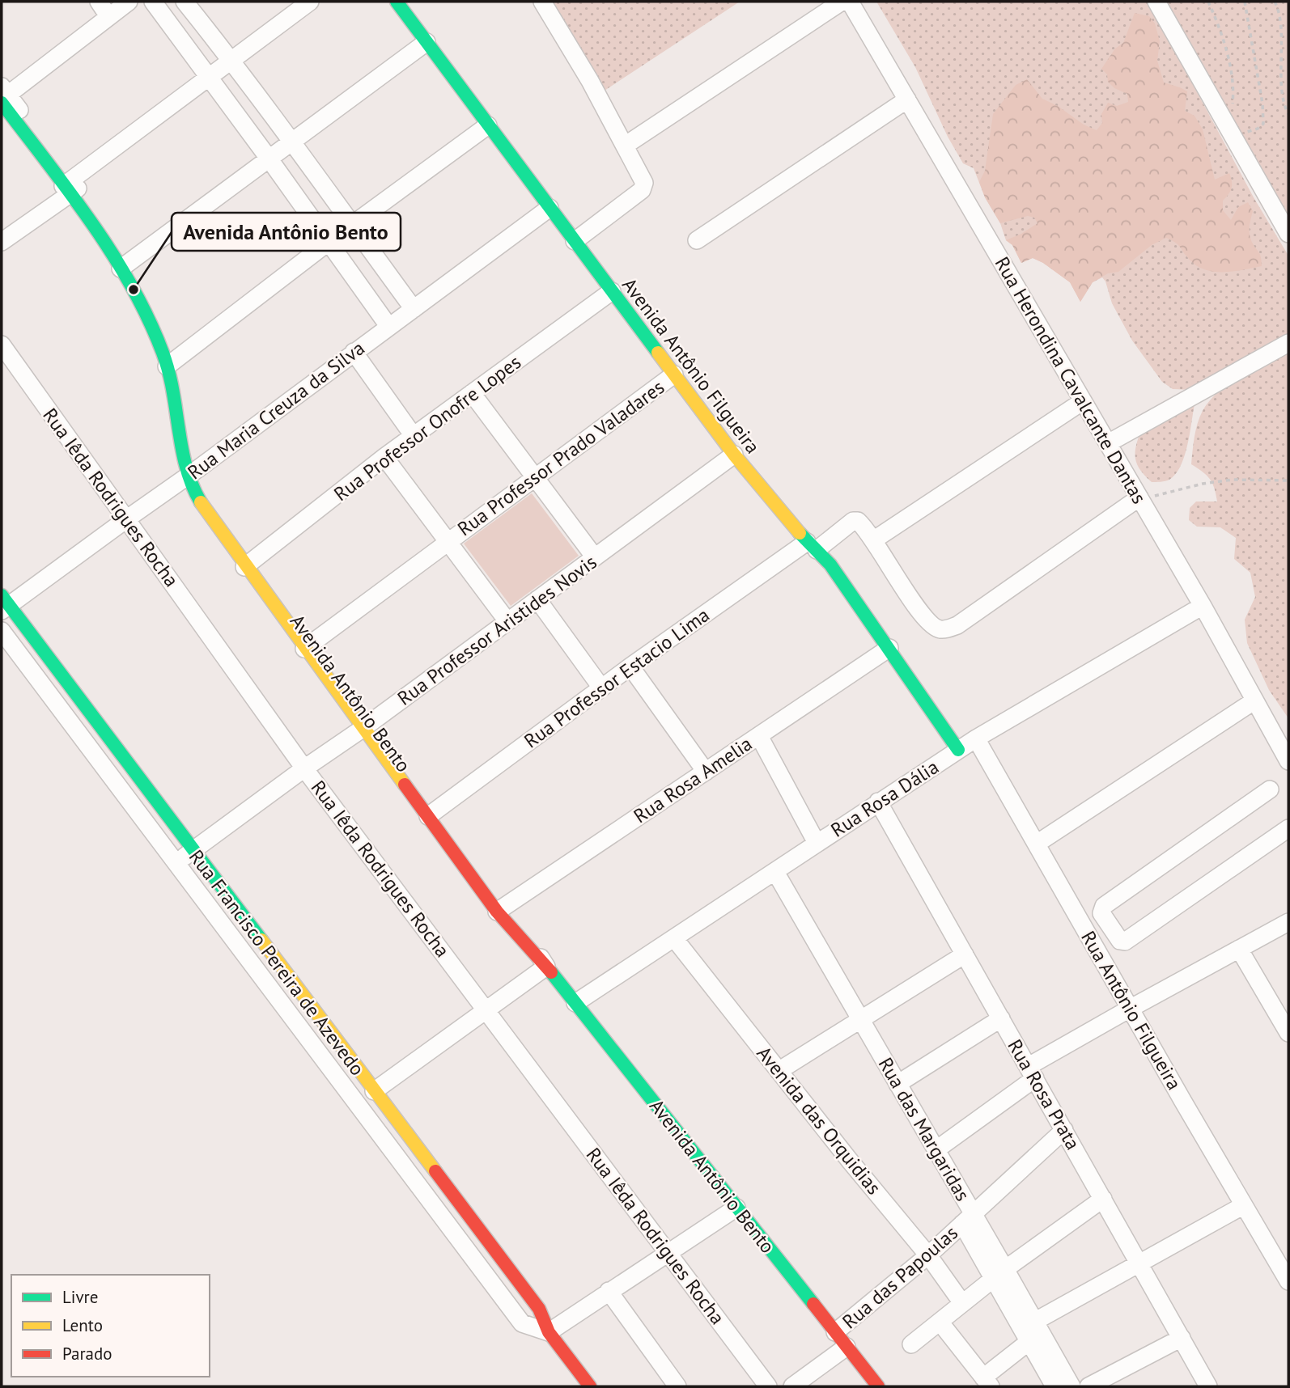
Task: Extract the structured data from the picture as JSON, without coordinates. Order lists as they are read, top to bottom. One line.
{"streets":{"street":["Avenida Antônio Filgueira","Rua Herondina Cavalcante Dantas","Rua Maria Creuza da Silva","Rua Professor Onofre Lopes","Rua Professor Prado Valadares","Rua Iêda Rodrigues Rocha","Rua Professor Aristides Novis","Rua Professor Estacio Lima","Avenida Antônio Bento","Rua Rosa Amelia","Rua Rosa Dália","Rua Francisco Pereira de Azevedo","Rua Antônio Filgueira","Rua Rosa Prata","Avenida das Orquidias","Rua das Margaridas","Rua das Papoulas"]},"crossings":[["Avenida Antônio Filgueira","Rua Maria Creuza da Silva"],["Avenida Antônio Filgueira","Rua Professor Onofre Lopes"],["Avenida Antônio Filgueira","Rua Professor Prado Valadares"],["Avenida Antônio Filgueira","Rua Professor Aristides Novis"],["Avenida Antônio Filgueira","Rua Professor Estacio Lima"],["Avenida Antônio Filgueira","Rua Rosa Amelia"],["Avenida Antônio Filgueira","Rua Rosa Dália"],["Rua Herondina Cavalcante Dantas","Rua Rosa Dália"],["Rua Maria Creuza da Silva","Rua Iêda Rodrigues Rocha"],["Rua Maria Creuza da Silva","Avenida Antônio Bento"],["Rua Maria Creuza da Silva","Rua Francisco Pereira de Azevedo"],["Rua Professor Onofre Lopes","Avenida Antônio Bento"],["Rua Professor Prado Valadares","Avenida Antônio Bento"],["Rua Iêda Rodrigues Rocha","Rua Professor Aristides Novis"],["Rua Professor Aristides Novis","Avenida Antônio Bento"],["Rua Professor Aristides Novis","Rua Francisco Pereira de Azevedo"],["Rua Professor Estacio Lima","Avenida Antônio Bento"],["Avenida Antônio Bento","Rua Rosa Amelia"],["Avenida Antônio Bento","Rua Rosa Dália"],["Avenida Antônio Bento","Rua das Papoulas"],["Rua Rosa Dália","Rua Antônio Filgueira"],["Rua Rosa Dália","Rua Rosa Prata"],["Rua Rosa Dália","Avenida das Orquidias"],["Rua Rosa Dália","Rua das Margaridas"],["Rua Rosa Prata","Rua das Papoulas"],["Avenida das Orquidias","Rua das Papoulas"],["Rua das Margaridas","Rua das Papoulas"]],"places":["Avenida Antônio Bento"],"legend":["Livre","Lento","Parado"]}
